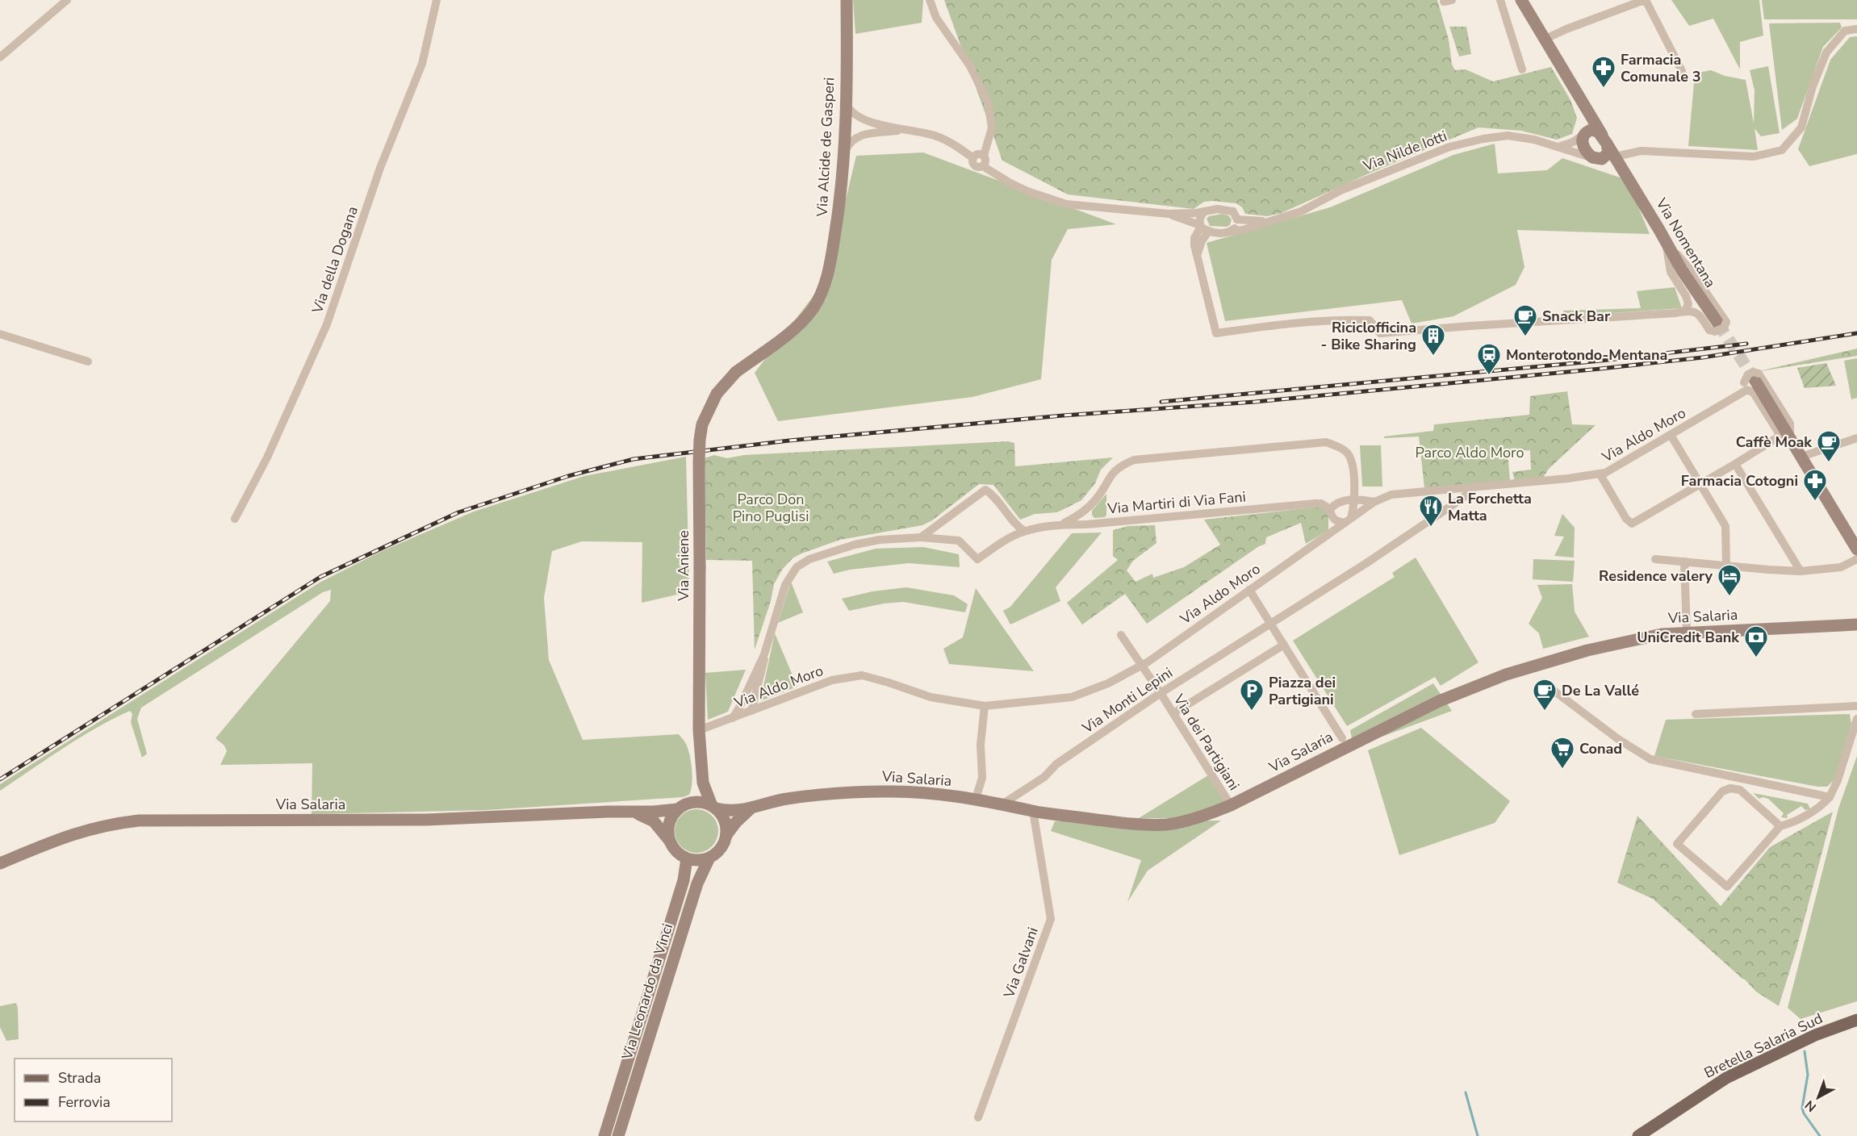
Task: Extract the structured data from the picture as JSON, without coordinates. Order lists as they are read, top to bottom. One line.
{"streets":{"main road":["Via Alcide de Gasperi","Via Nomentana","Via Aniene","Via Salaria","Via Leonardo da Vinci","Bretella Salaria Sud"],"street":["Via Nilde Iotti","Via della Dogana","Via Aldo Moro","Via Martiri di Via Fani","Via Monti Lepini","Via dei Partigiani","Via Galvani"]},"crossings":[["Via Alcide de Gasperi","Via Aniene"],["Via Nilde Iotti","Via Nomentana"],["Via Aldo Moro","Via Martiri di Via Fani"],["Via Aldo Moro","Via Aniene"],["Via Aldo Moro","Via Monti Lepini"],["Via Aniene","Via Salaria"],["Via Aniene","Via Leonardo da Vinci"],["Via Salaria","Via Monti Lepini"],["Via Salaria","Via dei Partigiani"],["Via Salaria","Via Galvani"],["Via Salaria","Via Leonardo da Vinci"],["Via Monti Lepini","Via dei Partigiani"]],"parks":["Parco Aldo Moro","Parco Don Pino Puglisi"],"places":{"pharmacy":["Farmacia Comunale 3","Farmacia Cotogni"],"cafe":["Snack Bar","Caffè Moak","De La Vallé"],"building":["Riciclofficina - Bike Sharing"],"station":["Monterotondo-Mentana"],"restaurant":["La Forchetta Matta"],"hotel":["Residence valery"],"bank":["UniCredit Bank"],"parking":["Piazza dei Partigiani"],"supermarket":["Conad"]},"legend":["Strada","Ferrovia"],"north":"bottom left"}
